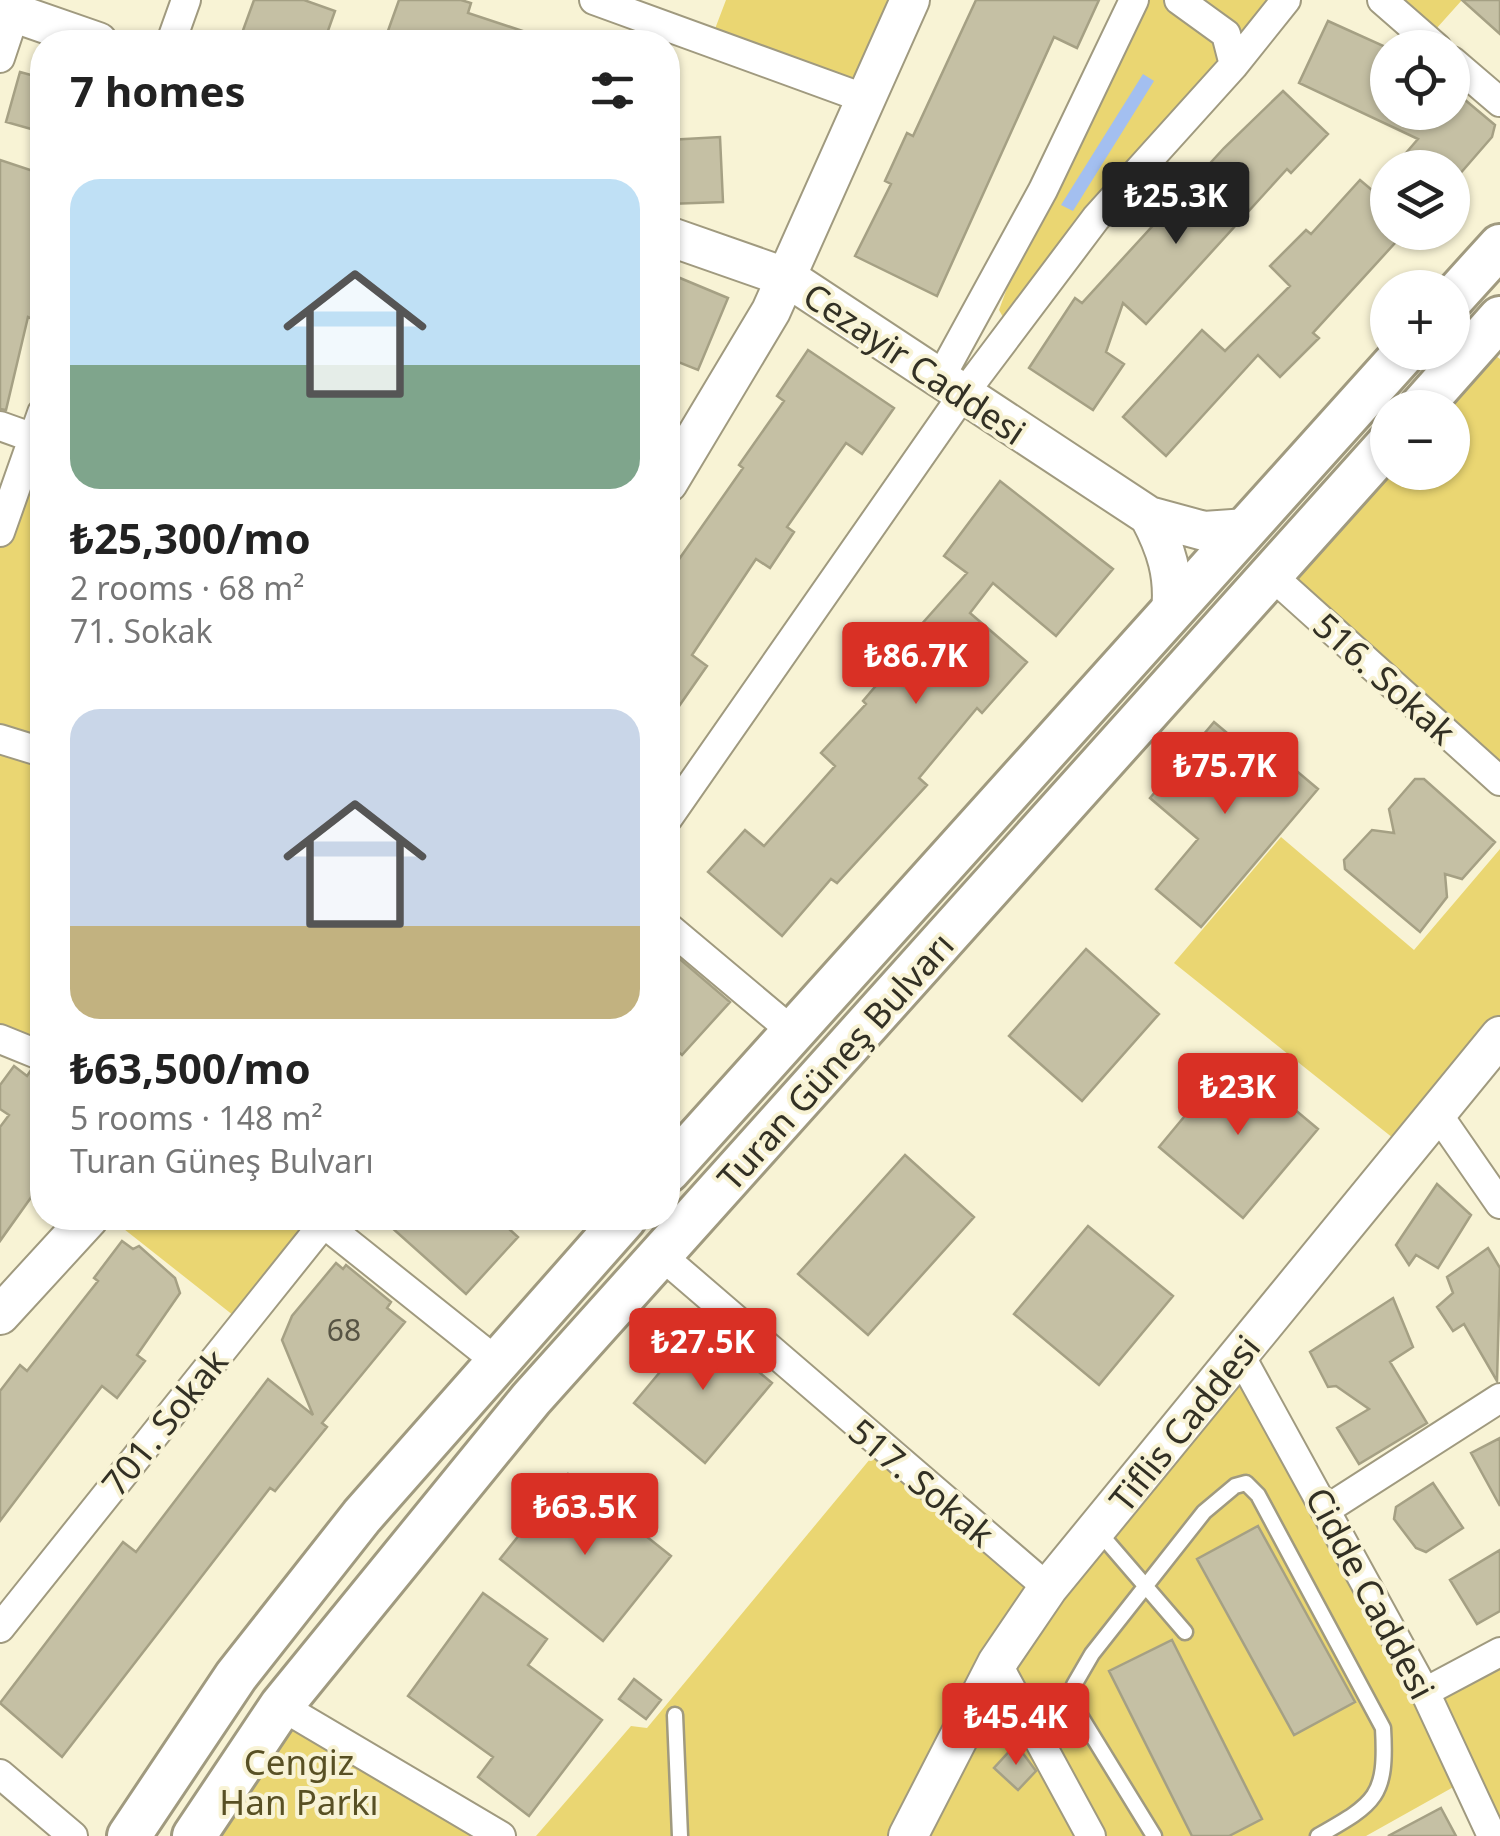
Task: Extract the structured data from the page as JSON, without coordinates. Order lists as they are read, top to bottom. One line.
{"streets":{"main road":["Turan Güneş Bulvarı"],"street":["Cezayir Caddesi","516. Sokak","701. Sokak","Tiflis Caddesi","517. Sokak","Cidde Caddesi"]},"crossings":[["Cezayir Caddesi","Turan Güneş Bulvarı"],["516. Sokak","Turan Güneş Bulvarı"],["Turan Güneş Bulvarı","517. Sokak"],["Tiflis Caddesi","517. Sokak"],["Tiflis Caddesi","Cidde Caddesi"]],"parks":["Cengiz Han Parkı"],"house_numbers":["68"],"page":{"map_buttons":["+","−"],"heading":"7 homes","list":[{"name":"₺25,300/mo","note":"2 rooms · 68 m² · 71. Sokak"},{"name":"₺63,500/mo","note":"5 rooms · 148 m² · Turan Güneş Bulvarı"}],"price":["₺25.3K","₺86.7K","₺75.7K","₺23K","₺27.5K","₺63.5K","₺45.4K"]}}
